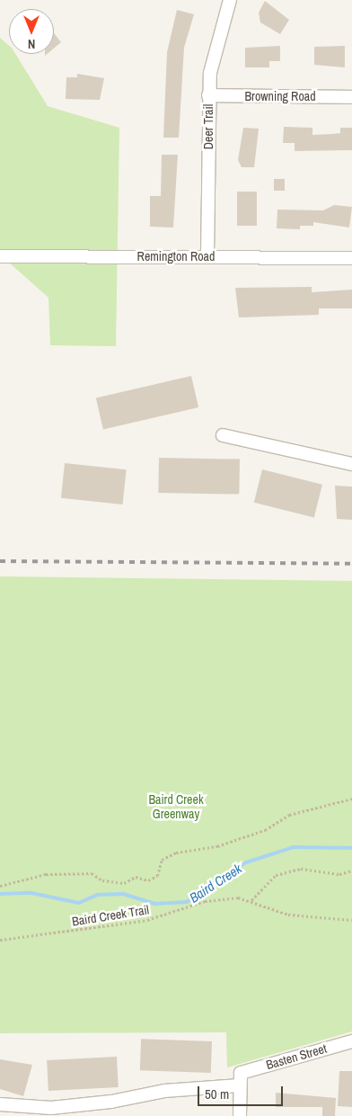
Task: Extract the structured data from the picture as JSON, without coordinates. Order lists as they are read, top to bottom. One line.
{"streets":{"street":["Browning Road","Deer Trail","Remington Road","Basten Street"],"path":["Baird Creek Trail"]},"crossings":[["Browning Road","Deer Trail"],["Deer Trail","Remington Road"]],"water":["Baird Creek"],"parks":["Baird Creek Greenway"],"scale_bar":"50 m","north":"bottom"}
